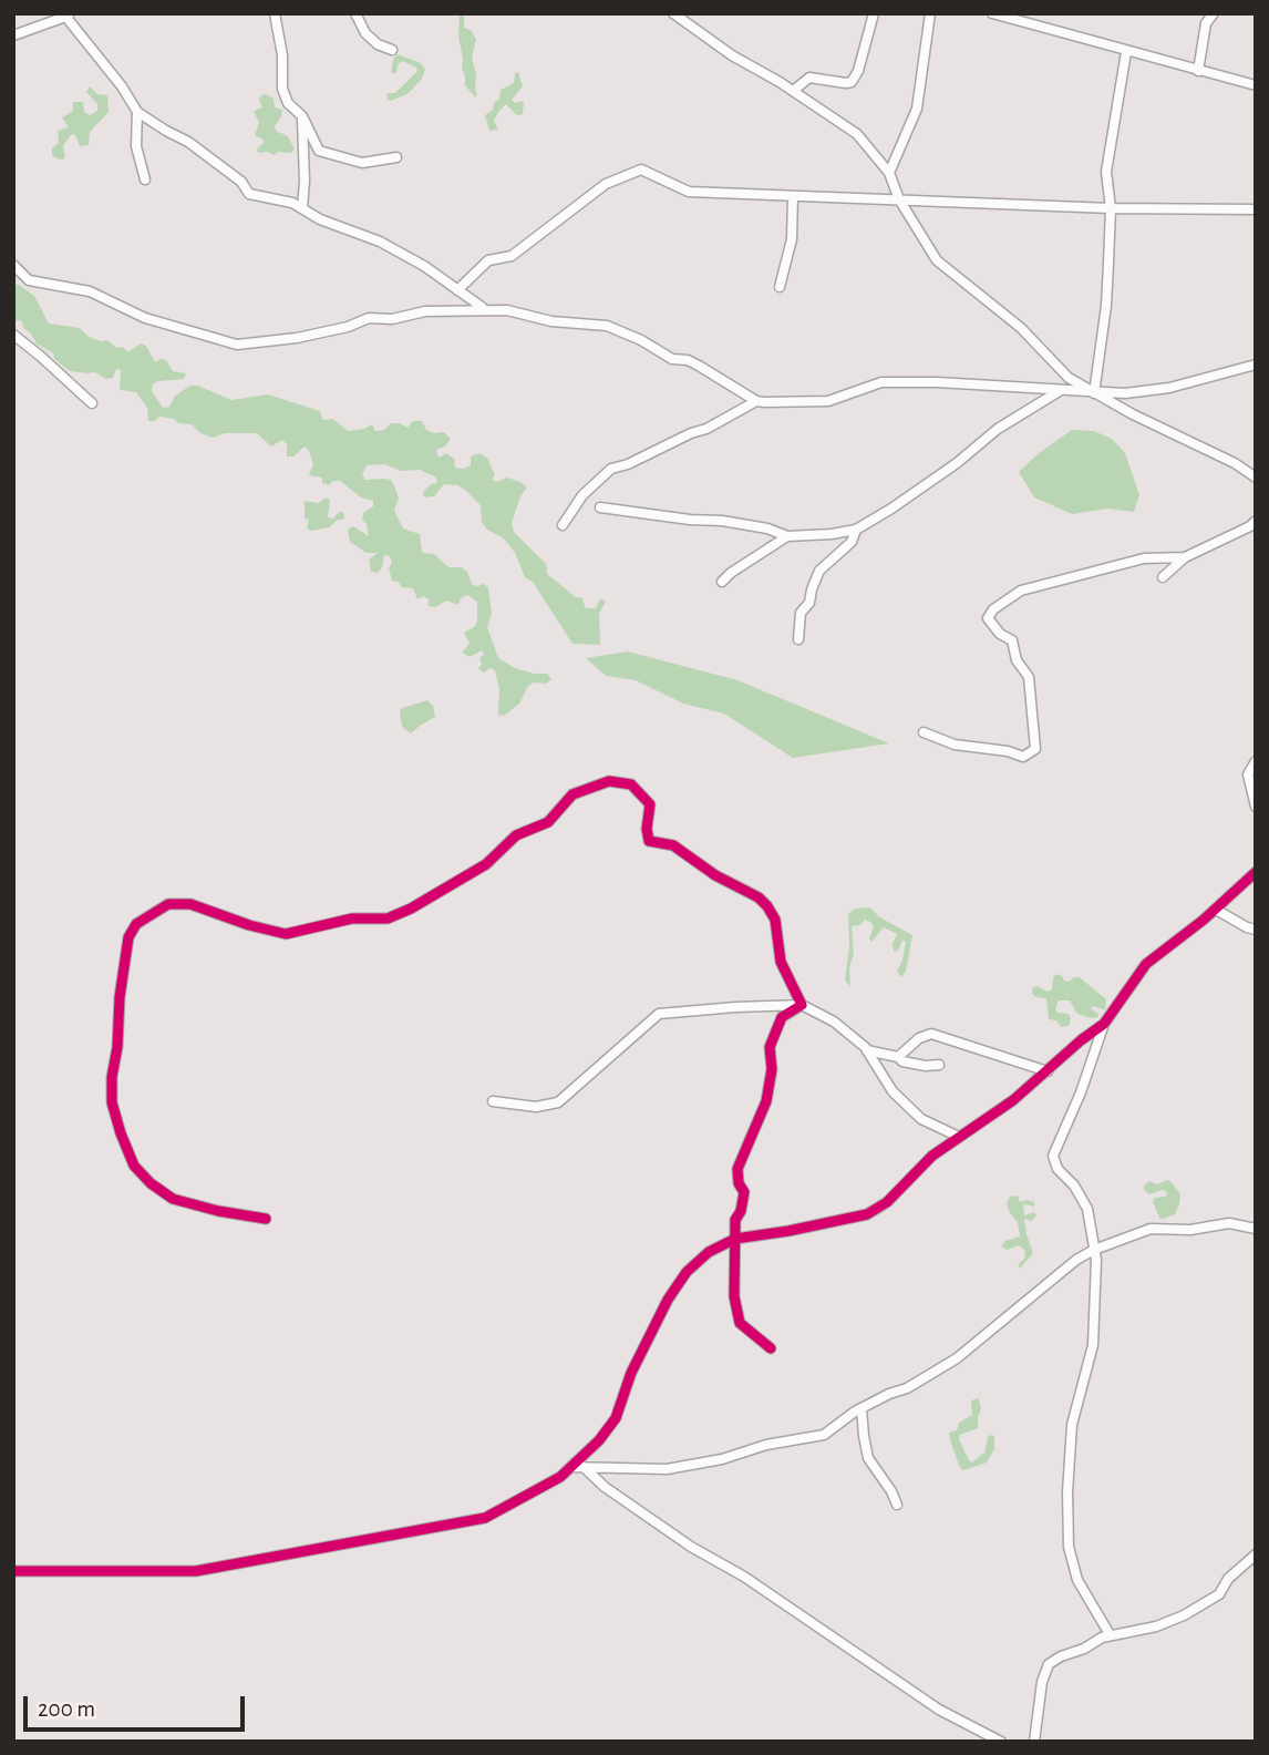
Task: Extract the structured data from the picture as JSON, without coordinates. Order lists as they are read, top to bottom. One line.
{"scale_bar":"200 m"}
